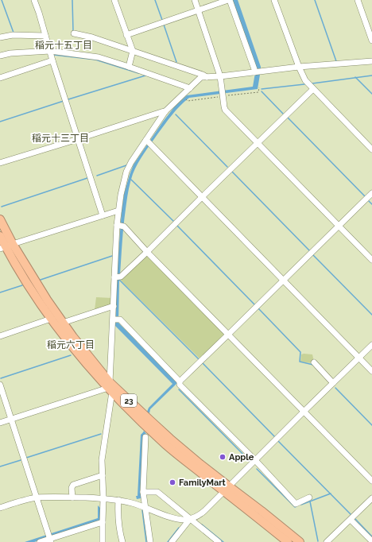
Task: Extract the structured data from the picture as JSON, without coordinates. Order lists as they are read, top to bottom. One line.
{"streets":{"highway":["23"]},"districts":["稲元十五丁目","稲元十三丁目","稲元六丁目"],"places":["Apple","FamilyMart"]}
